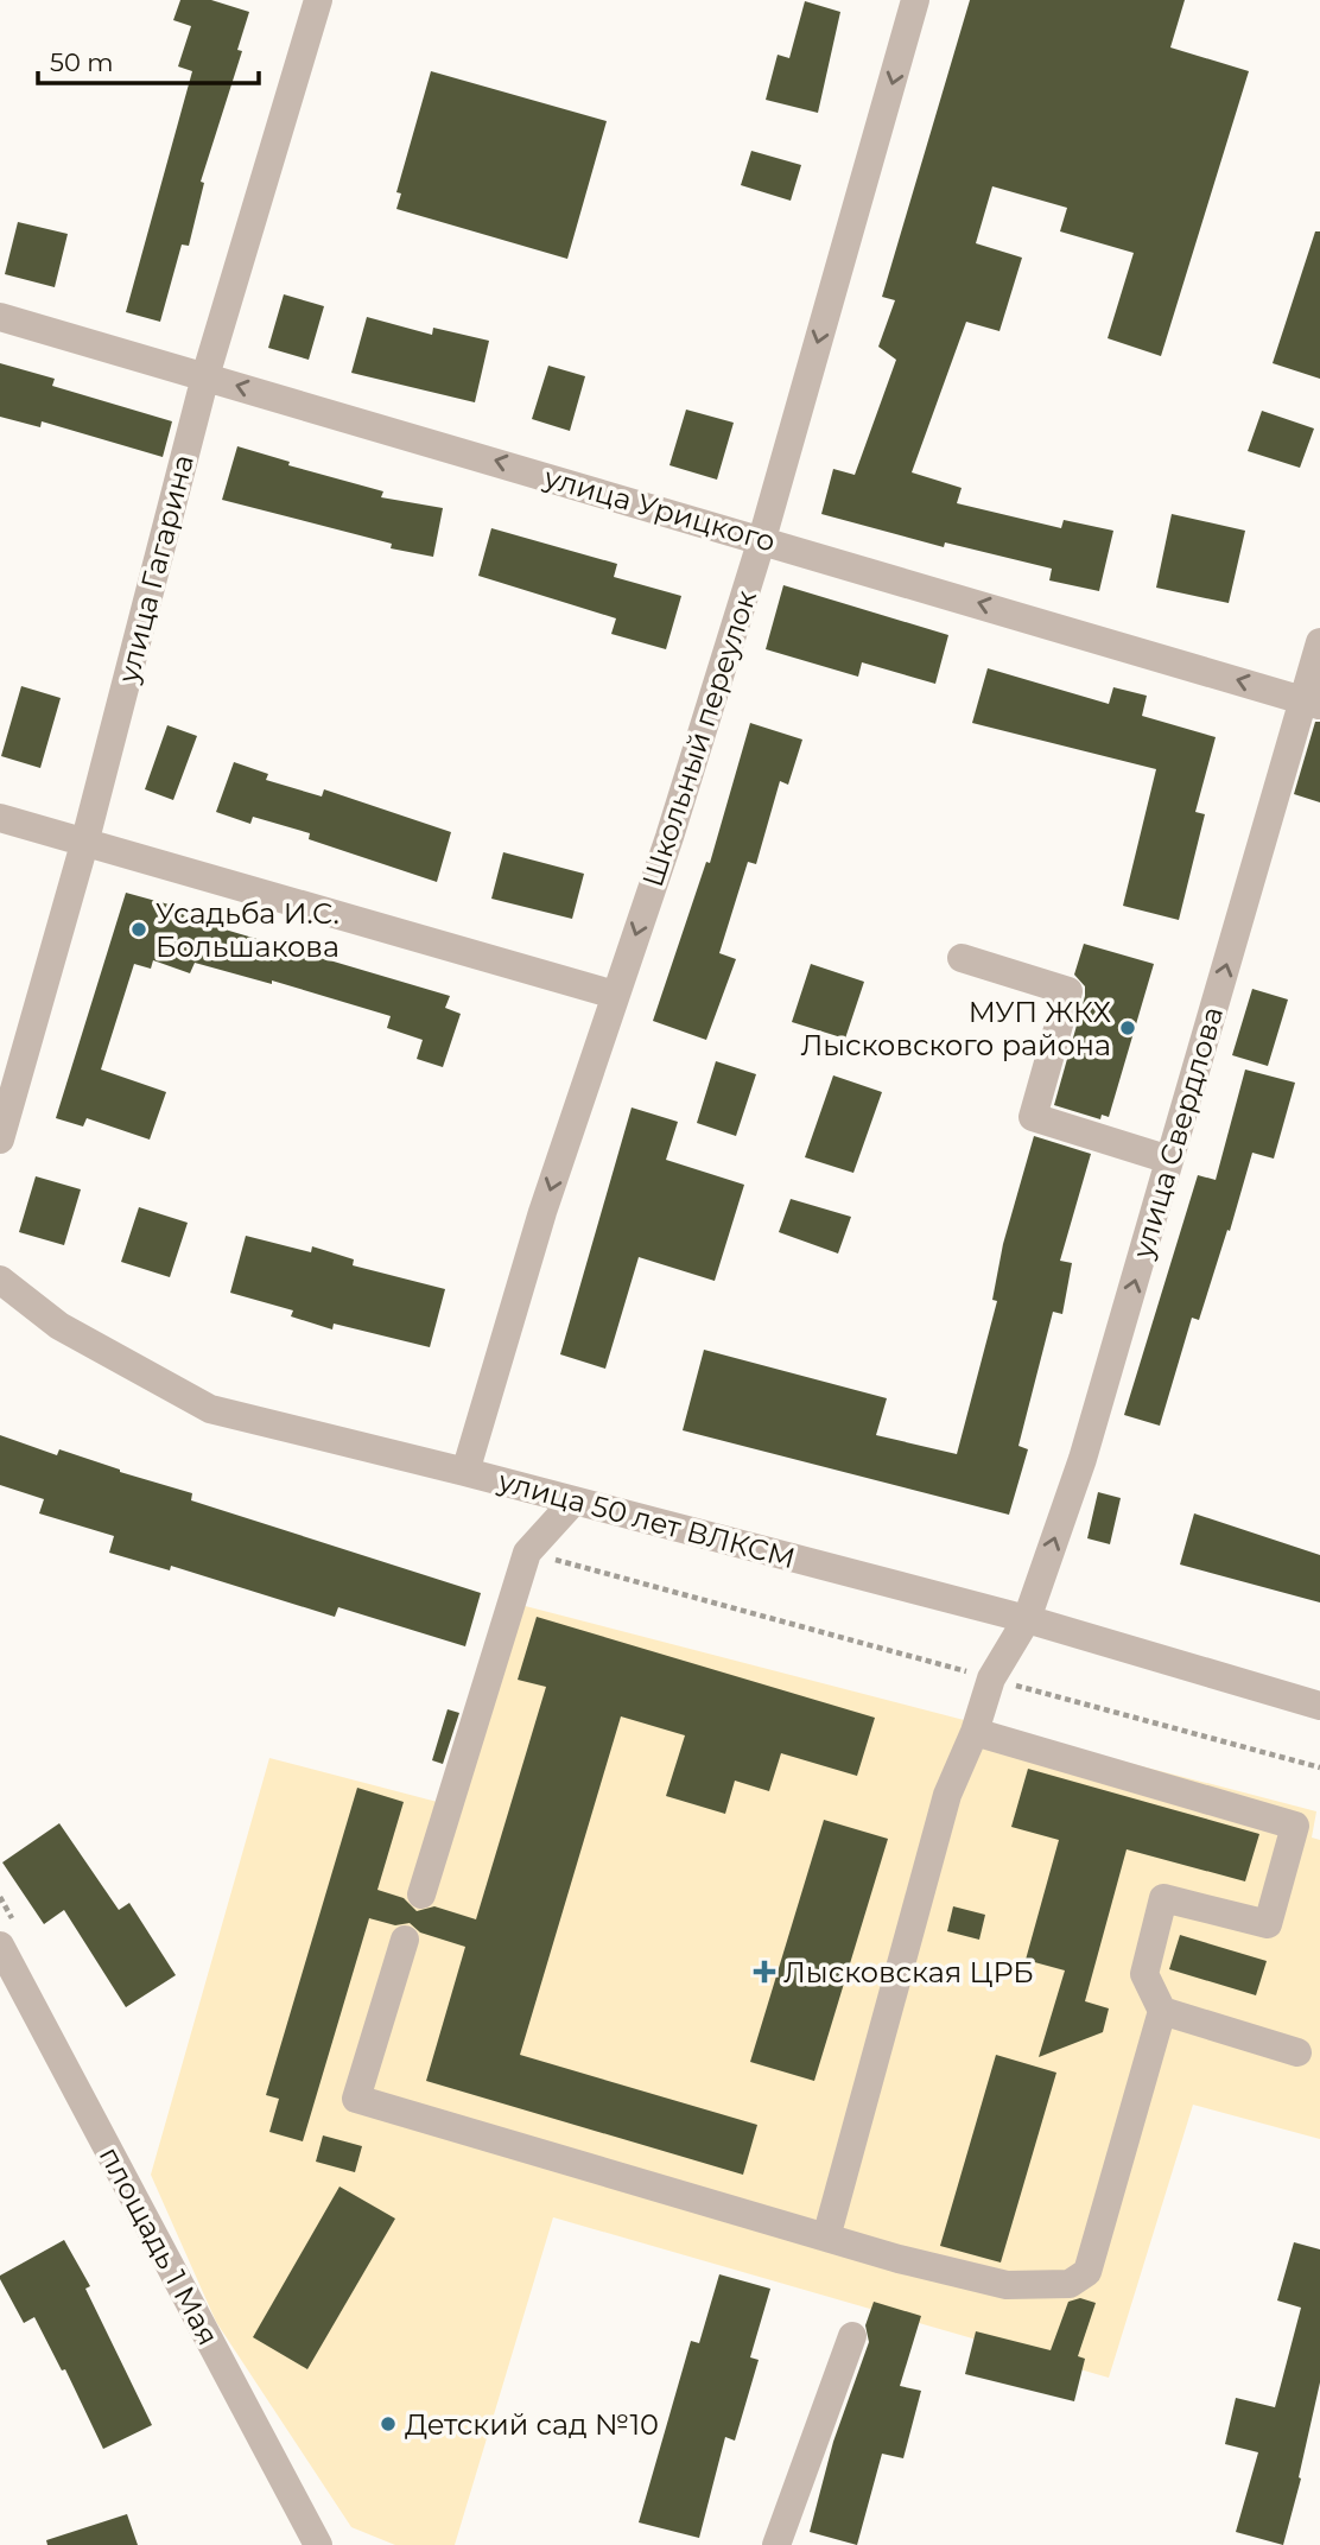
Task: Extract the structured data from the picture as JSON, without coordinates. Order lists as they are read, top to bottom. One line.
{"streets":{"street":["улица Урицкого","улица Гагарина","Школьный переулок","улица Свердлова","улица 50 лет ВЛКСМ","площадь 1 Мая"]},"crossings":[["улица Урицкого","улица Гагарина"],["улица Урицкого","Школьный переулок"],["улица Урицкого","улица Свердлова"],["Школьный переулок","улица 50 лет ВЛКСМ"],["улица Свердлова","улица 50 лет ВЛКСМ"]],"one_way":["улица Урицкого","Школьный переулок","улица Свердлова"],"places":{"other":["Усадьба И.С. Большакова","МУП ЖКХ Лысковского района","Детский сад №10"],"health":["Лысковская ЦРБ"]},"scale_bar":"50 m"}
